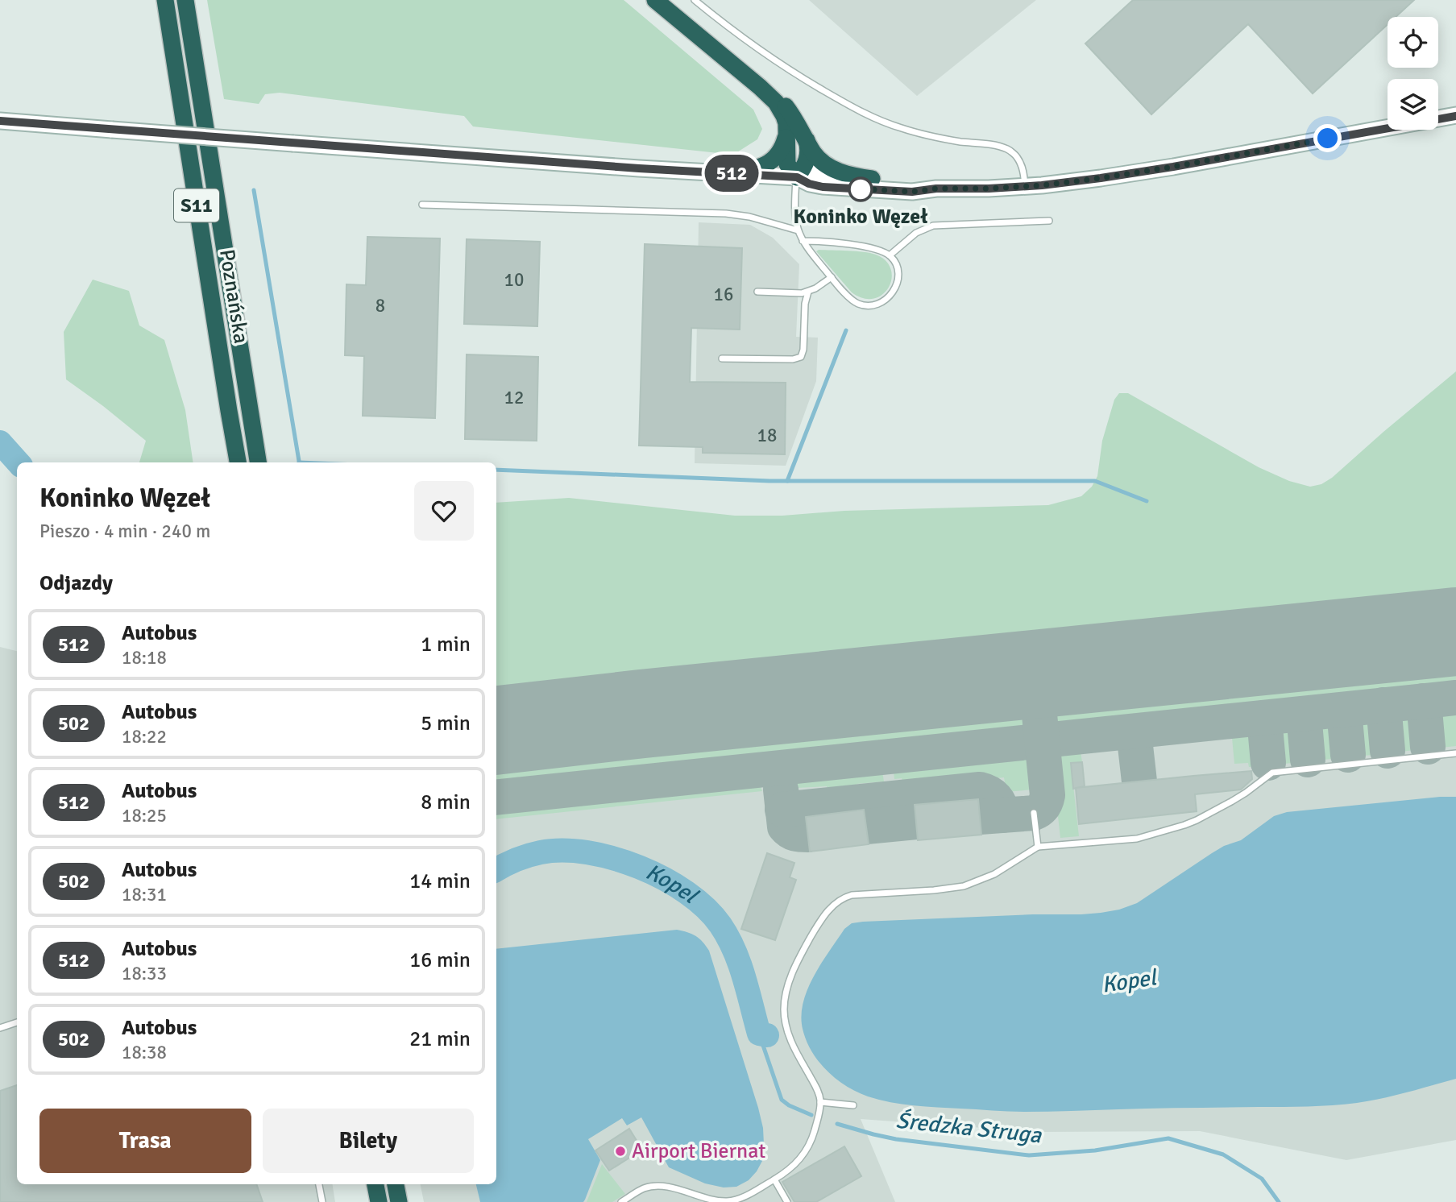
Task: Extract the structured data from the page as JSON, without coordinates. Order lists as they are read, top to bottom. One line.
{"streets":{"highway":["S11","Poznańska"]},"water":["Kopel","Średzka Struga"],"places":["Koninko Węzeł","Airport Biernat"],"lines":["bus line 512"],"house_numbers":["10","16","8","12","18"],"page":{"on_map":"512","heading":[["Koninko Węzeł","Pieszo · 4 min · 240 m"],"Odjazdy"],"list":[{"mark":"512","name":"Autobus","note":"18:18","value":"1 min"},{"mark":"502","name":"Autobus","note":"18:22","value":"5 min"},{"mark":"512","name":"Autobus","note":"18:25","value":"8 min"},{"mark":"502","name":"Autobus","note":"18:31","value":"14 min"},{"mark":"512","name":"Autobus","note":"18:33","value":"16 min"},{"mark":"502","name":"Autobus","note":"18:38","value":"21 min"}],"buttons":["Trasa","Bilety"]}}
